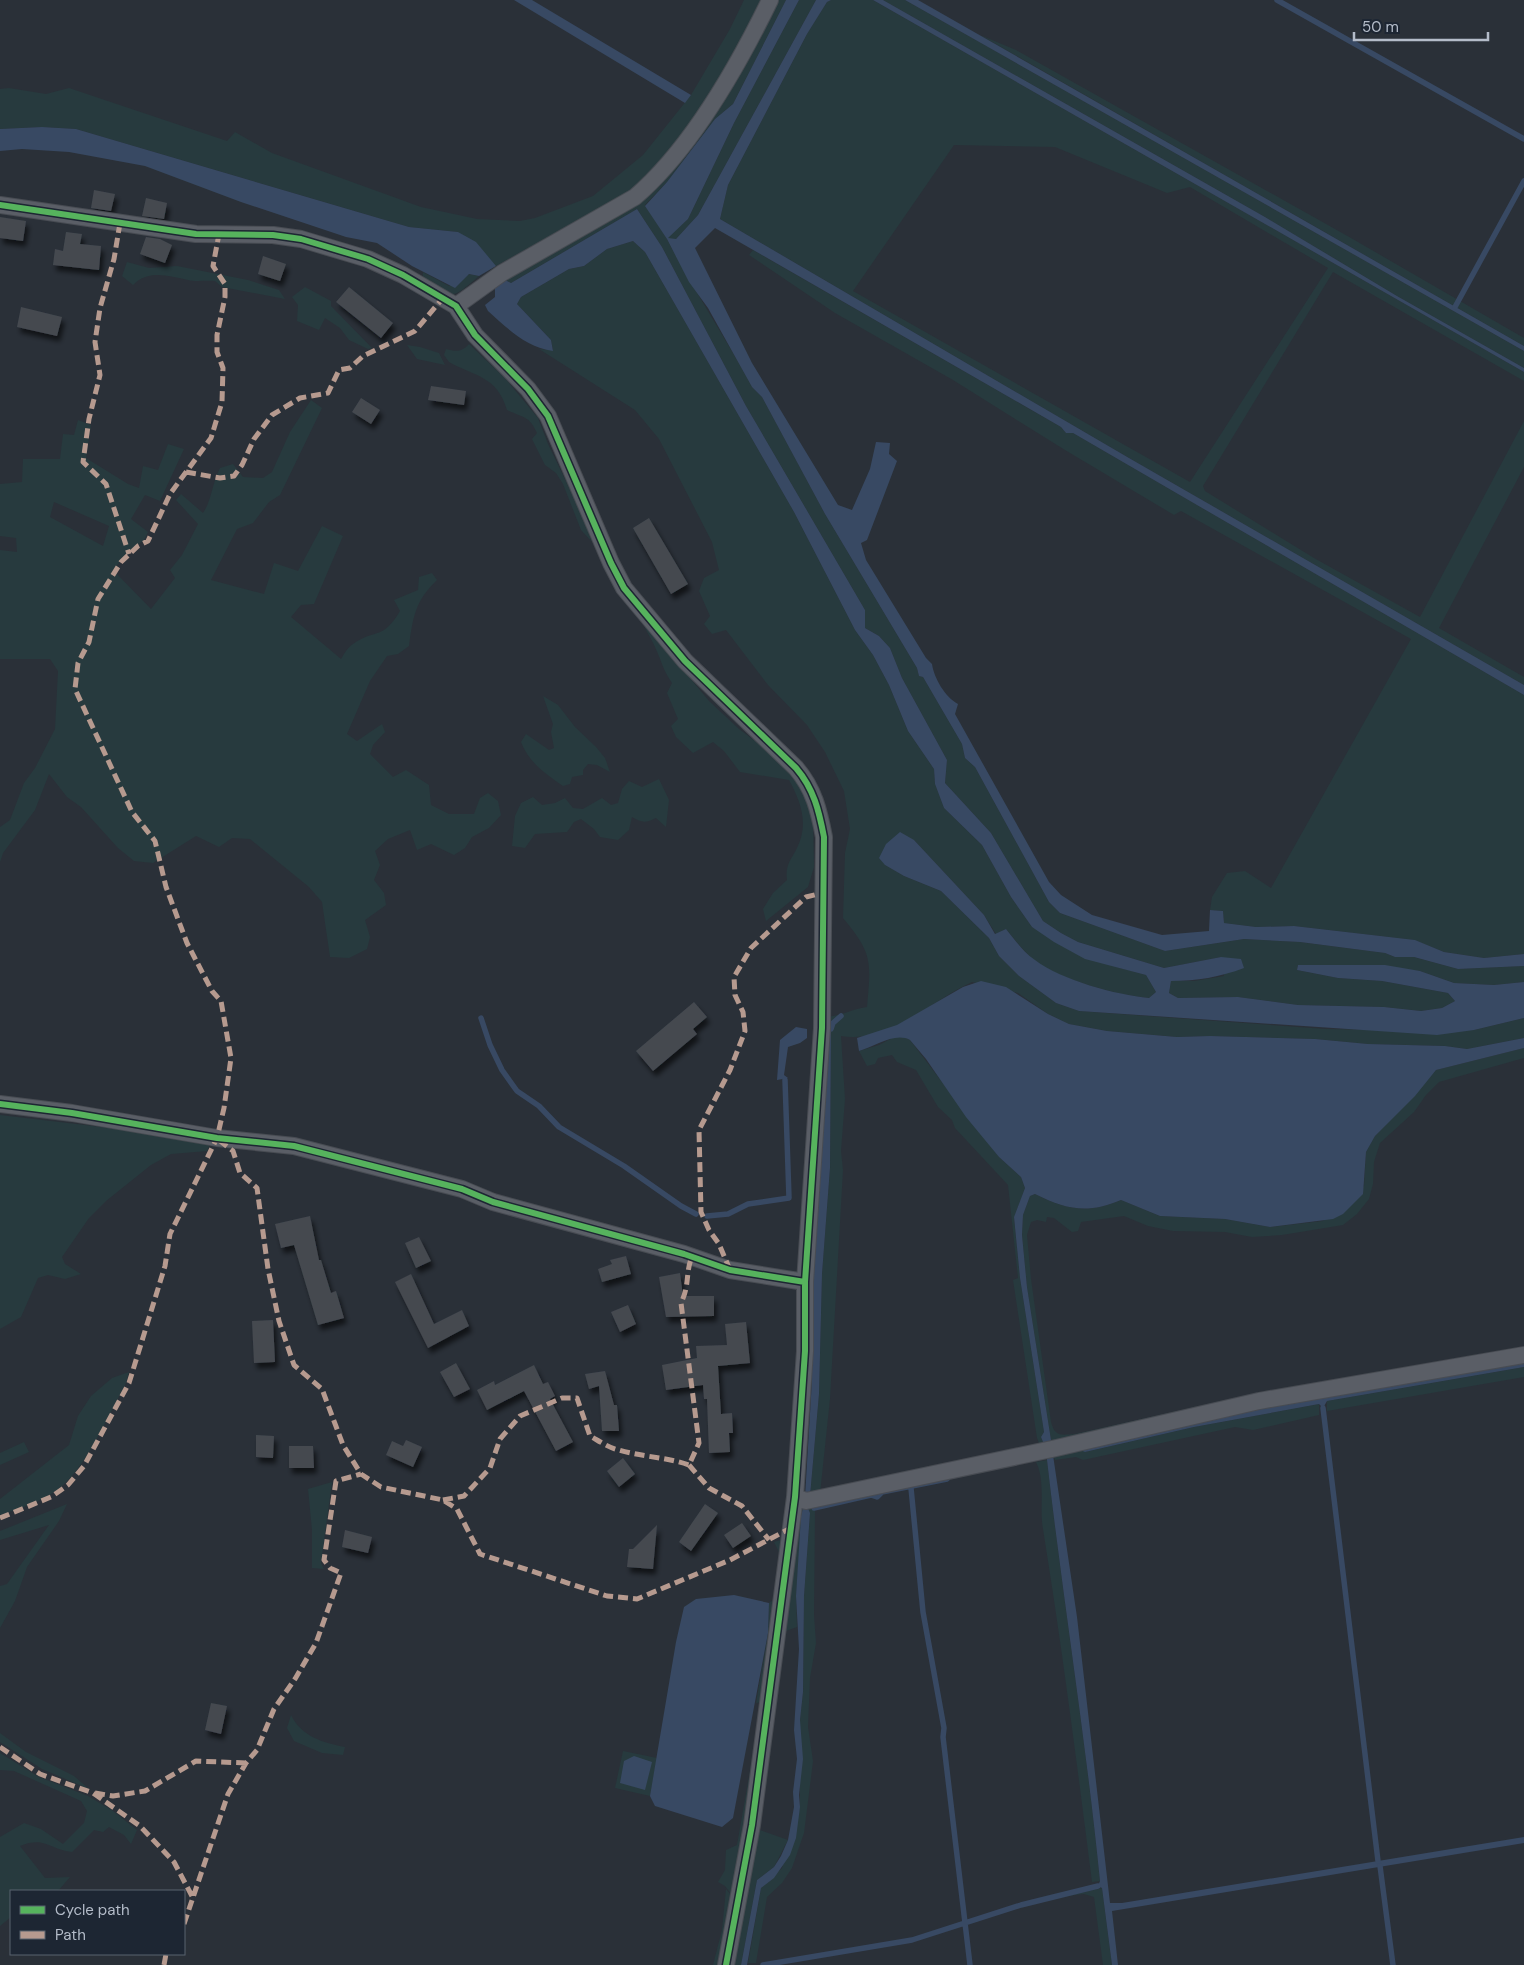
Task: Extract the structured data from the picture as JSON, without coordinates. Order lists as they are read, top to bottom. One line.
{"legend":["Cycle path","Path"],"scale_bar":"50 m"}
